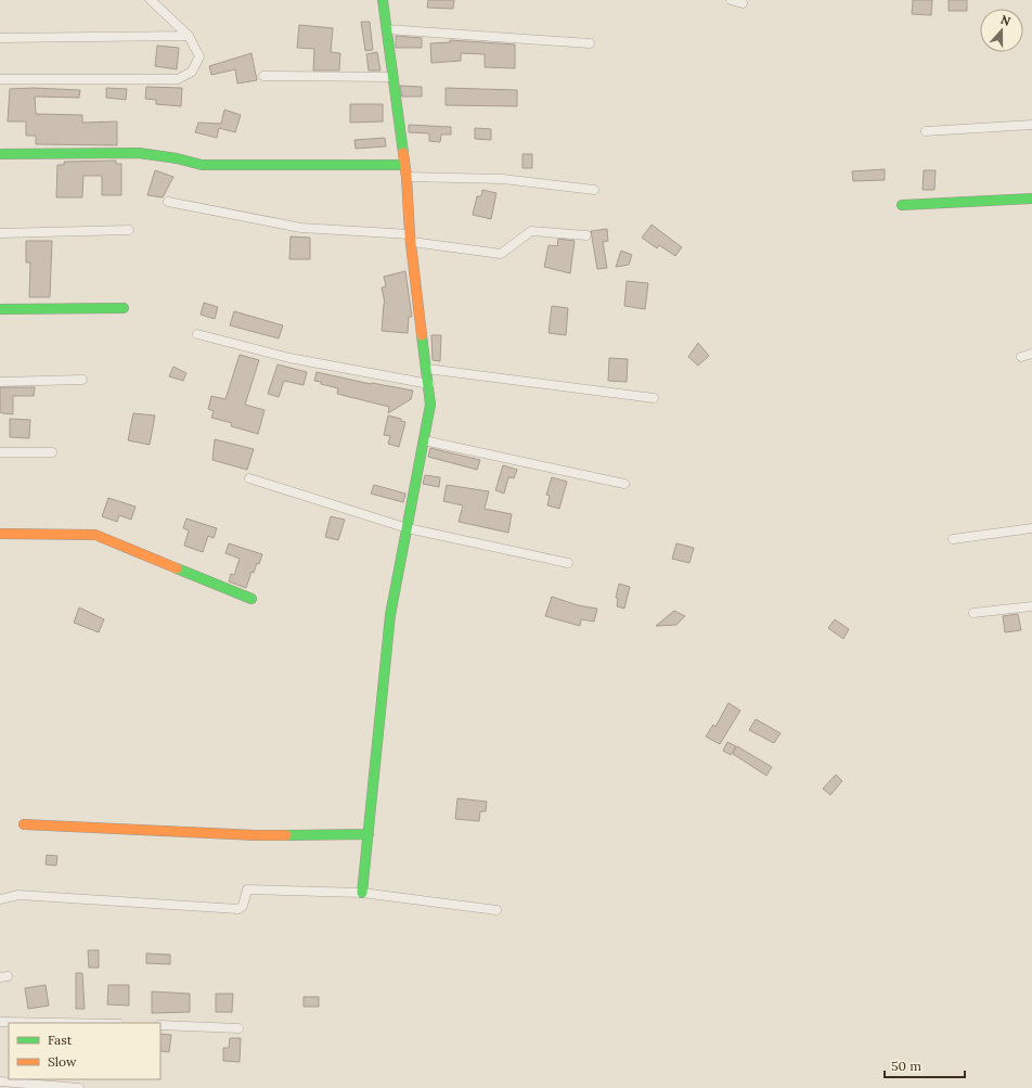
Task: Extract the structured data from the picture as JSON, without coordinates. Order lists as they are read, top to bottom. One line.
{"legend":["Fast","Slow"],"scale_bar":"50 m","north":"top"}
